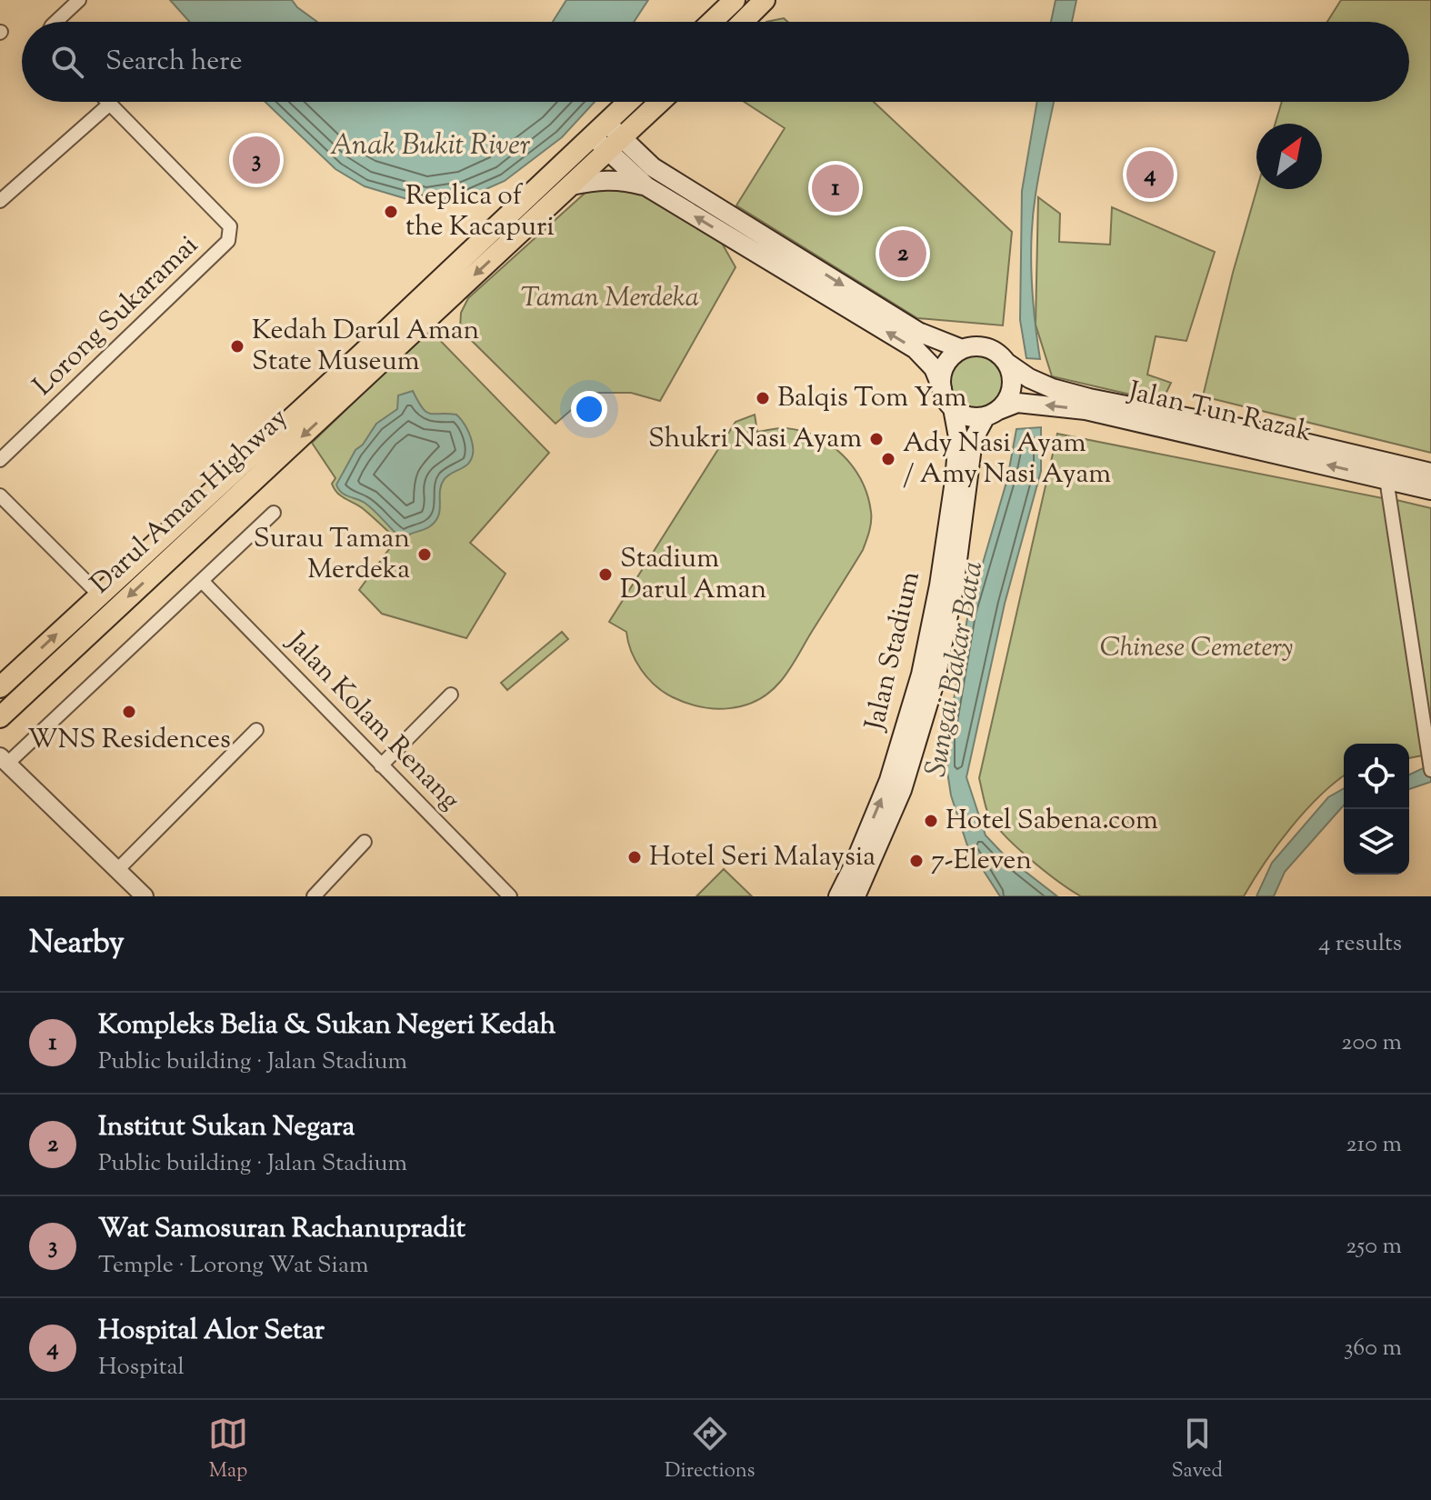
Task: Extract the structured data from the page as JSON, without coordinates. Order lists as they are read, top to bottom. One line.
{"streets":{"main road":["Jalan Tun Razak","Darul Aman Highway","Jalan Stadium"],"street":["Lorong Sukaramai","Jalan Kolam Renang"]},"crossings":[["Jalan Tun Razak","Jalan Stadium"]],"water":["Anak Bukit River","Sungai Bakar Bata"],"parks":["Taman Merdeka","Chinese Cemetery"],"places":["Replica of the Kacapuri","Kedah Darul Aman State Museum","Balqis Tom Yam","Shukri Nasi Ayam","Ady Nasi Ayam / Amy Nasi Ayam","Surau Taman Merdeka","Stadium Darul Aman","WNS Residences","Hotel Sabena.com","Hotel Seri Malaysia","7-Eleven"],"north":"top right","page":{"search":"Search here","pins":["3","4","1","2"],"heading":["Nearby","4 results"],"list":[{"mark":"1","name":"Kompleks Belia & Sukan Negeri Kedah","note":"Public building · Jalan Stadium","value":"200 m"},{"mark":"2","name":"Institut Sukan Negara","note":"Public building · Jalan Stadium","value":"210 m"},{"mark":"3","name":"Wat Samosuran Rachanupradit","note":"Temple · Lorong Wat Siam","value":"250 m"},{"mark":"4","name":"Hospital Alor Setar","note":"Hospital","value":"360 m"}],"nav":["Map","Directions","Saved"]}}
